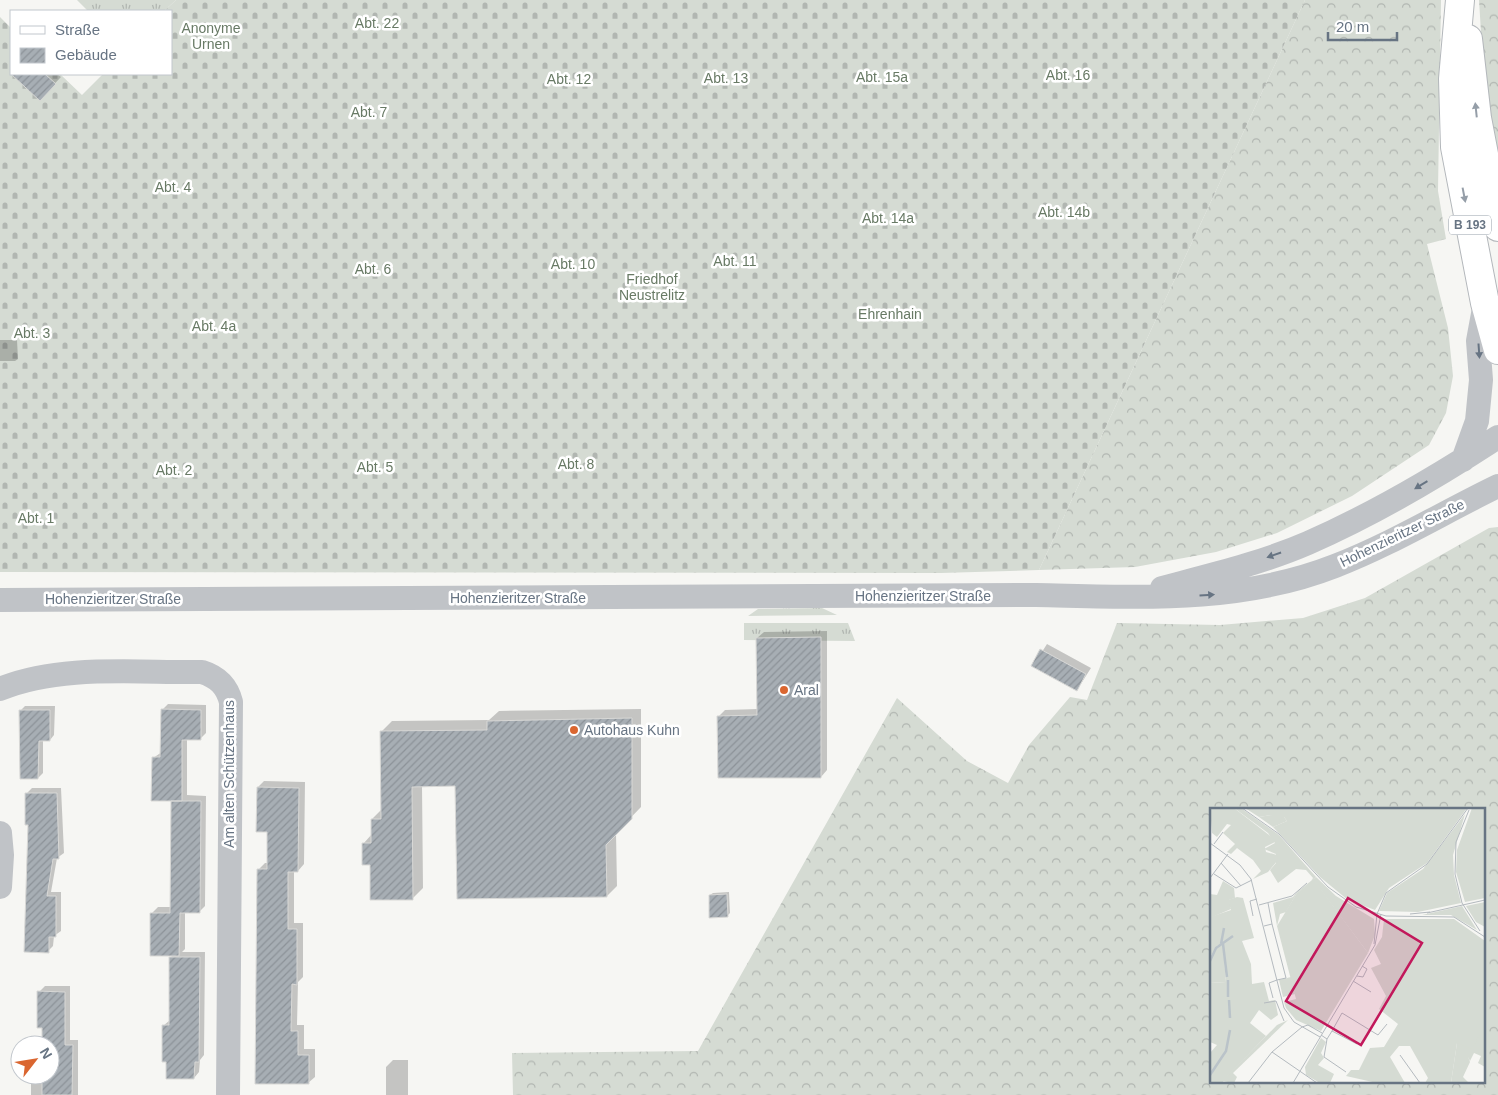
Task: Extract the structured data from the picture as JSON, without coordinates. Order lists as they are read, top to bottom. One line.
{"streets":{"main road":["B 193"],"street":["Hohenzieritzer Straße","Am alten Schützenhaus"]},"parks":["Abt. 22","Anonyme Urnen","Abt. 16","Abt. 15a","Abt. 13","Abt. 12","Abt. 7","Abt. 4","Abt. 14b","Abt. 14a","Abt. 11","Abt. 10","Abt. 6","Friedhof Neustrelitz","Ehrenhain","Abt. 4a","Abt. 3","Abt. 8","Abt. 5","Abt. 2","Abt. 1"],"places":["Aral","Autohaus Kuhn"],"legend":["Straße","Gebäude"],"scale_bar":"20 m","north":"top right"}
